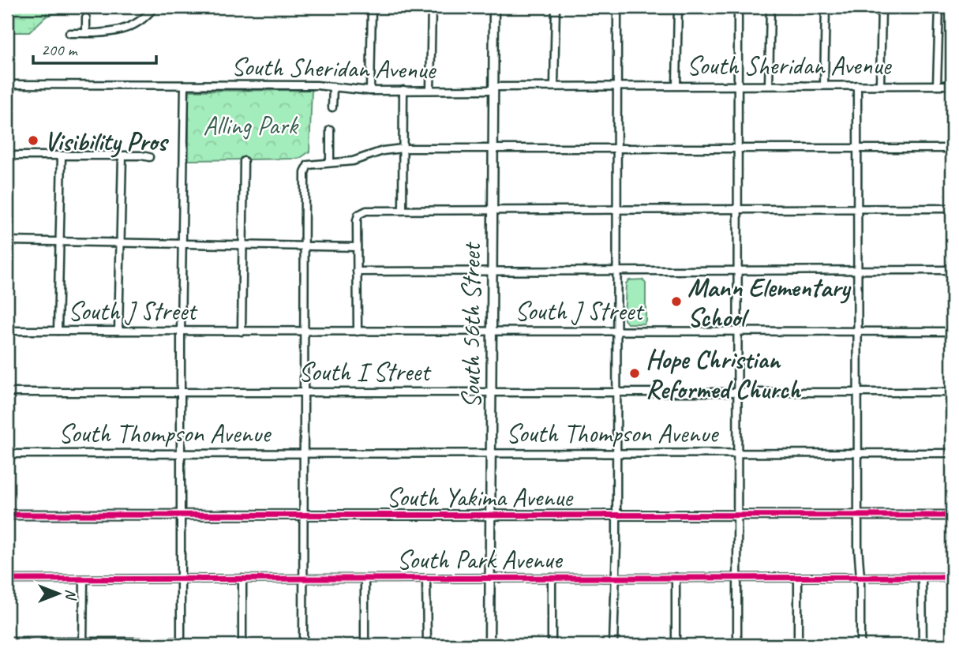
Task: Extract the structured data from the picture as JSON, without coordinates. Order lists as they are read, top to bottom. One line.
{"streets":{"main road":["South 56th Street","South Yakima Avenue"],"street":["South Sheridan Avenue","South J Street","South I Street","South Thompson Avenue","South Park Avenue"]},"crossings":[["South Sheridan Avenue","South 56th Street"],["South J Street","South 56th Street"],["South 56th Street","South I Street"],["South 56th Street","South Thompson Avenue"],["South 56th Street","South Yakima Avenue"],["South 56th Street","South Park Avenue"]],"parks":["Alling Park"],"places":["Visibility Pros","Mann Elementary School","Hope Christian Reformed Church"],"scale_bar":"200 m","north":"right"}
